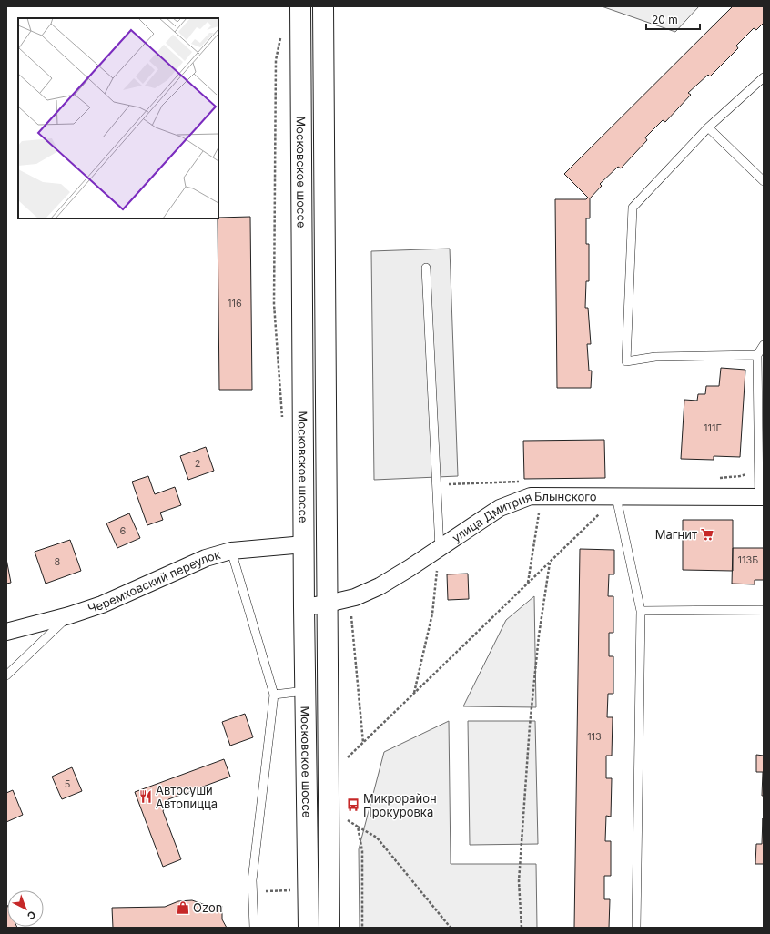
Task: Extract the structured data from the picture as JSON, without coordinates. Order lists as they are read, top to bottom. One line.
{"streets":{"main road":["Московское шоссе"],"street":["улица Дмитрия Блынского","Черемховский переулок"]},"crossings":[["Московское шоссе","улица Дмитрия Блынского"],["Московское шоссе","Черемховский переулок"]],"places":{"supermarket":["Магнит"],"restaurant":["Автосуши Автопицца"],"bus stop":["Микрорайон Прокуровка"],"shop":["Ozon"]},"house_numbers":["116","111Г","2","6","113Б","8","113","5"],"scale_bar":"20 m","north":"bottom right"}
